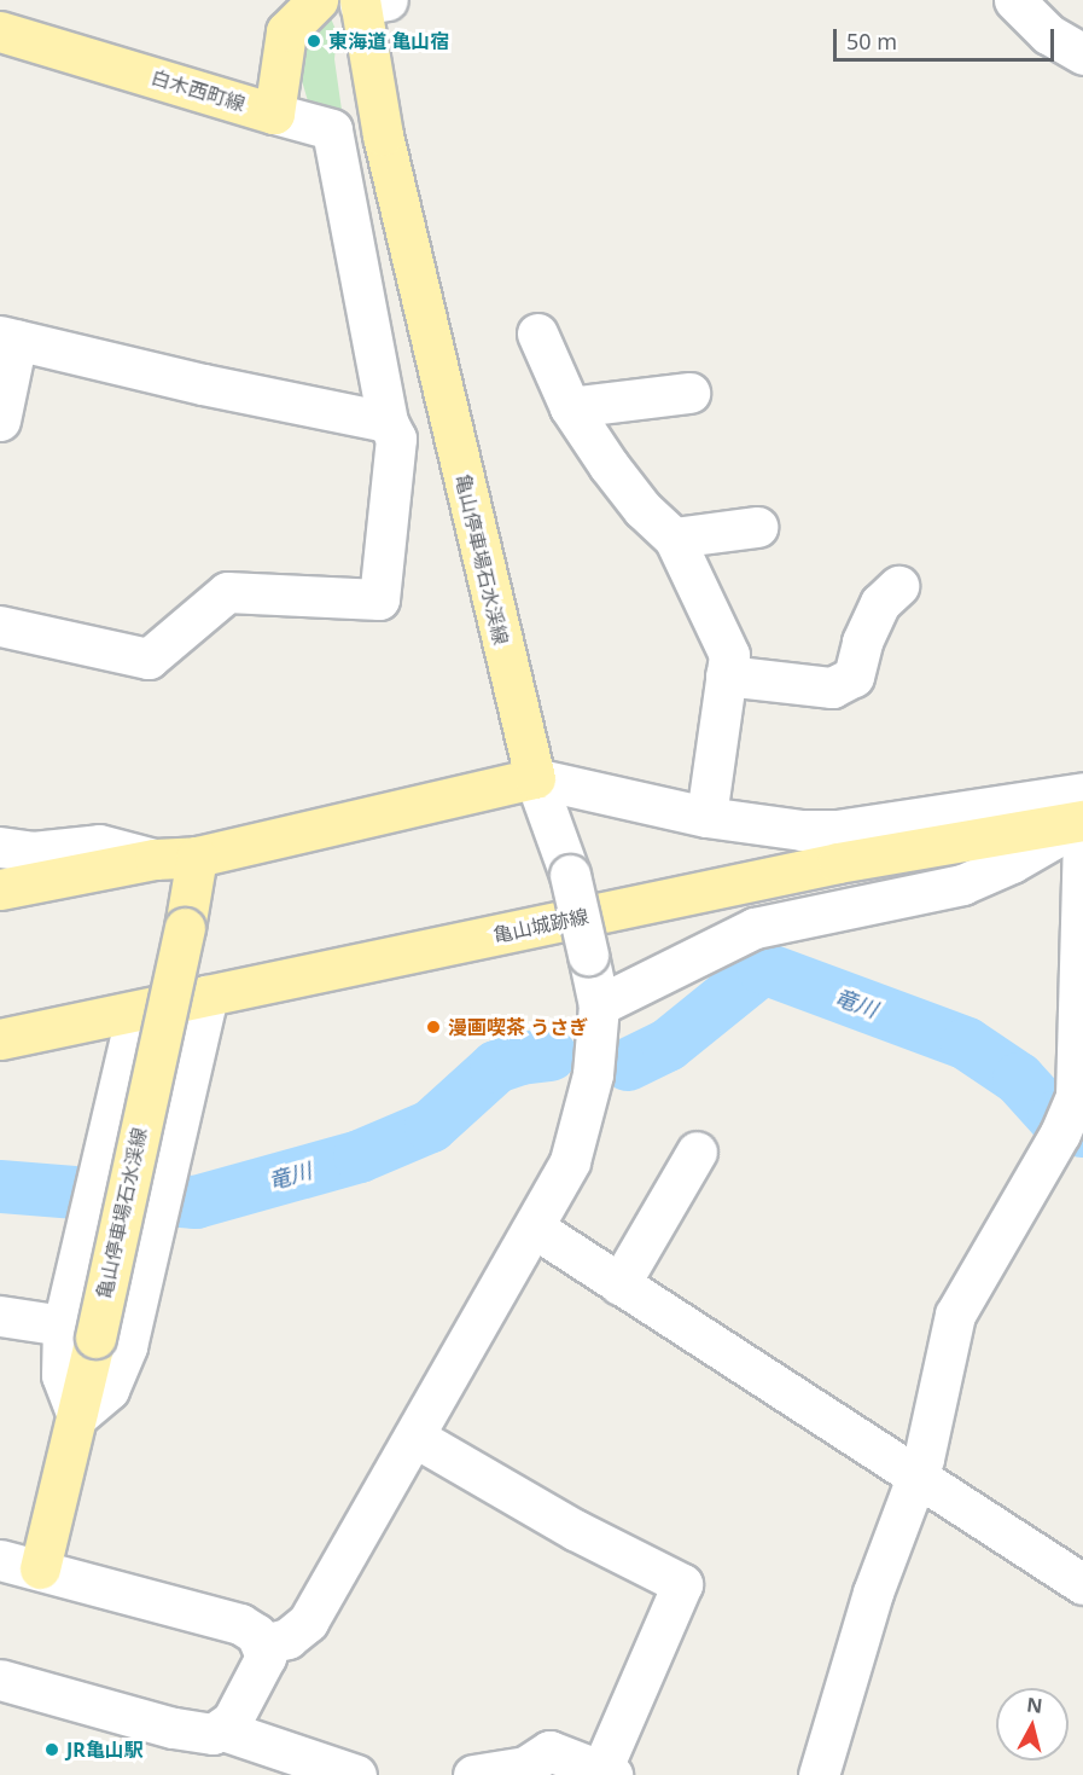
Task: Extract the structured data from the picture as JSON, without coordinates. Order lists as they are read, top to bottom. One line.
{"streets":{"main road":["白木西町線","亀山停車場石水渓線","亀山城跡線"]},"water":["竜川"],"places":["東海道 亀山宿","漫画喫茶 うさぎ","JR亀山駅"],"scale_bar":"50 m","north":"top"}
